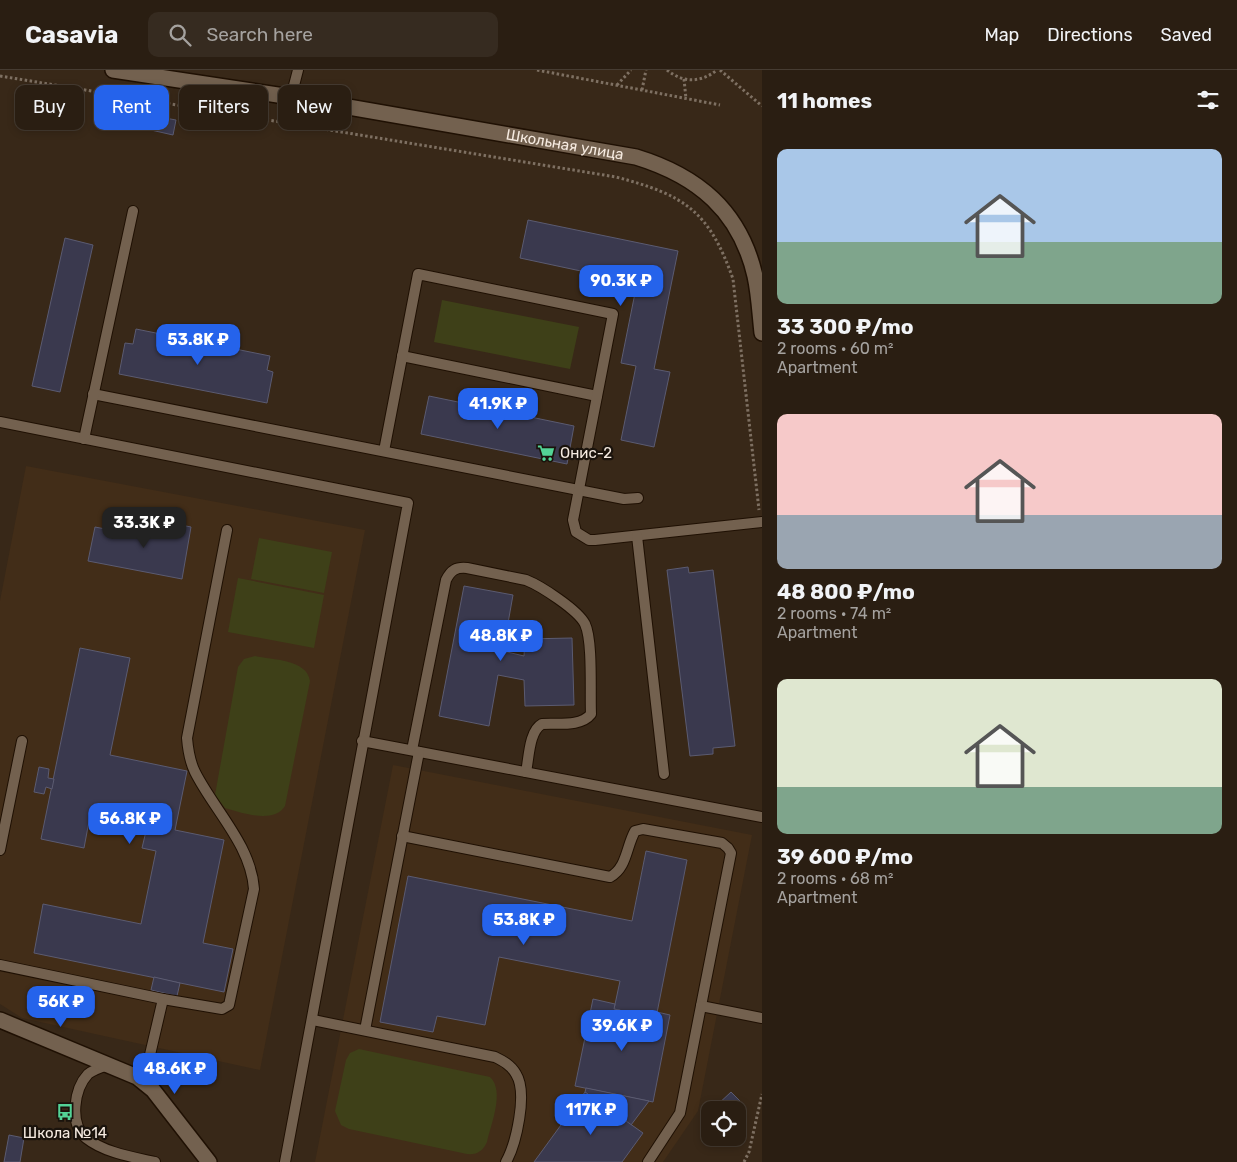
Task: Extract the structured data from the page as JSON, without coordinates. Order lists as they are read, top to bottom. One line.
{"streets":{"street":["Школьная улица"]},"places":{"supermarket":["Онис-2"],"bus stop":["Школа №14"]},"page":{"header":"Casavia","search":"Search here","nav":["Map","Directions","Saved"],"heading":"11 homes","chip":["Buy","Rent","Filters","New"],"list":[{"name":"33 300 ₽/mo","note":"2 rooms · 60 m² · Apartment"},{"name":"48 800 ₽/mo","note":"2 rooms · 74 m² · Apartment"},{"name":"39 600 ₽/mo","note":"2 rooms · 68 m² · Apartment"}],"price":["90.3K ₽","53.8K ₽","41.9K ₽","33.3K ₽","48.8K ₽","56.8K ₽","53.8K ₽","56K ₽","39.6K ₽","48.6K ₽","117K ₽"]}}
